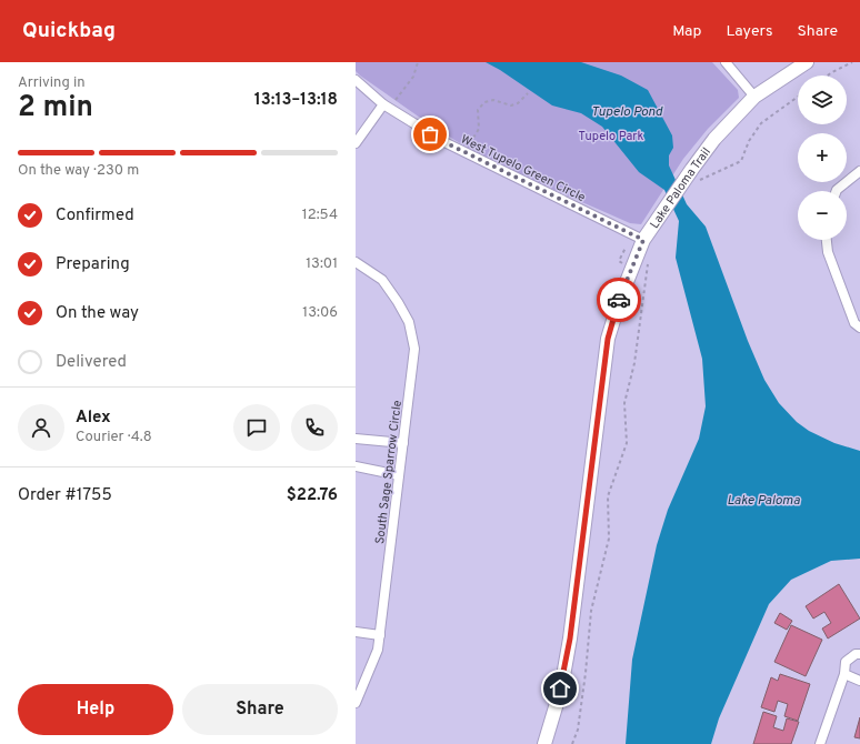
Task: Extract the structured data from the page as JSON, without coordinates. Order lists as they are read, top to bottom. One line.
{"streets":{"street":["West Tupelo Green Circle","Lake Paloma Trail","South Sage Sparrow Circle"]},"crossings":[["West Tupelo Green Circle","Lake Paloma Trail"]],"water":["Tupelo Pond","Lake Paloma"],"parks":["Tupelo Park"],"page":{"header":"Quickbag","nav":["Map","Layers","Share"],"heading":["2 min","Arriving in","13:13–13:18"],"panel":["Alex","Courier · 4.8","Order #1755","$22.76"],"map_buttons":["+","−"],"bar":"On the way · 230 m","list":[["Confirmed","12:54"],["Preparing","13:01"],["On the way","13:06"],"Delivered"],"buttons":["Help","Share"]}}
